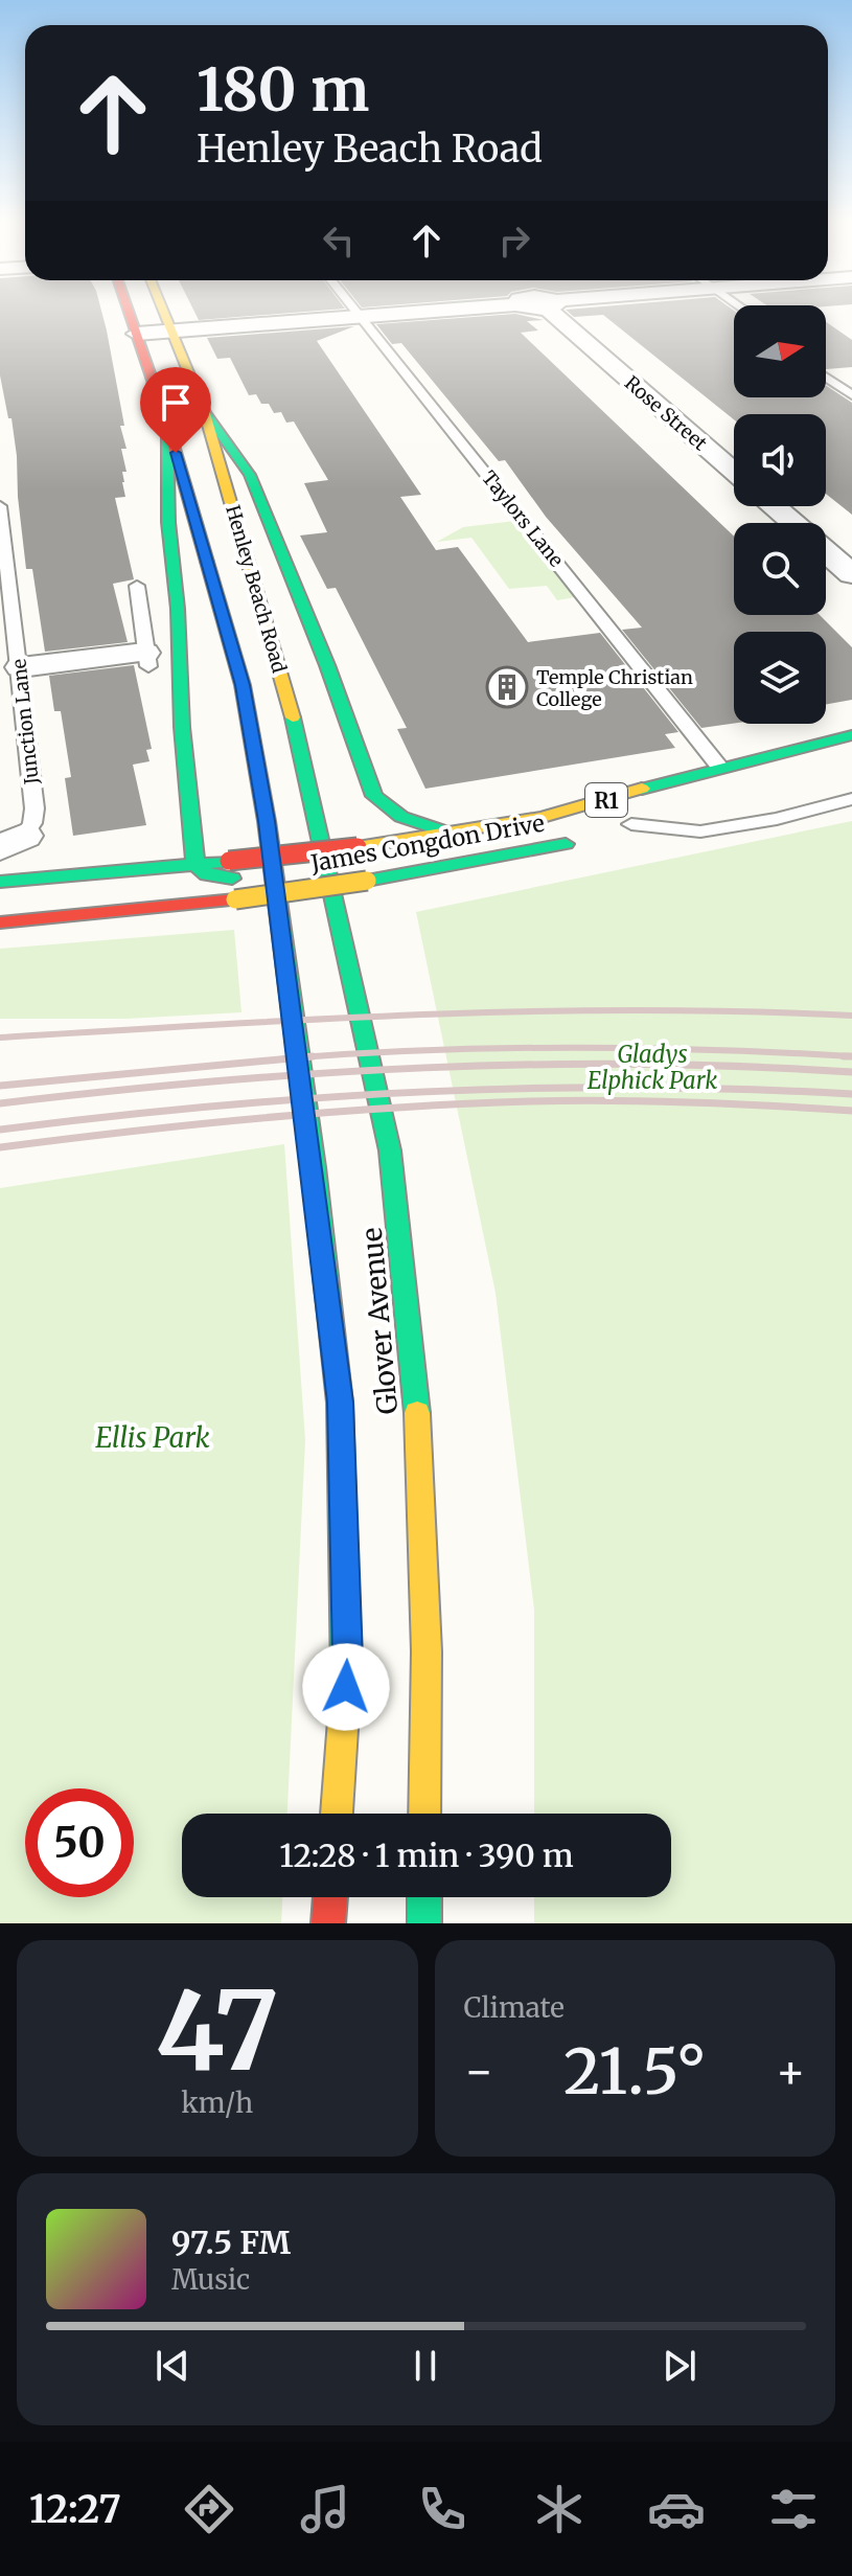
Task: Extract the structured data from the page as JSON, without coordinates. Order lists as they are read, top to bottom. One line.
{"streets":{"main road":["Henley Beach Road","R1","James Congdon Drive","Glover Avenue"],"street":["Rose Street"],"lane":["Taylors Lane","Junction Lane"]},"crossings":[["Taylors Lane","James Congdon Drive"],["Henley Beach Road","Glover Avenue"]],"parks":["Gladys Elphick Park","Ellis Park"],"places":{"building":["Temple Christian College"]},"north":"right","page":{"turn":["180 m","Henley Beach Road"],"limit":"50","trip":"12:28 · 1 min · 390 m","tile":[["47","km/h"],"Climate"],"heat":["−","21.5°","+"],"song":["97.5 FM","Music"],"tabs":"12:27"}}
